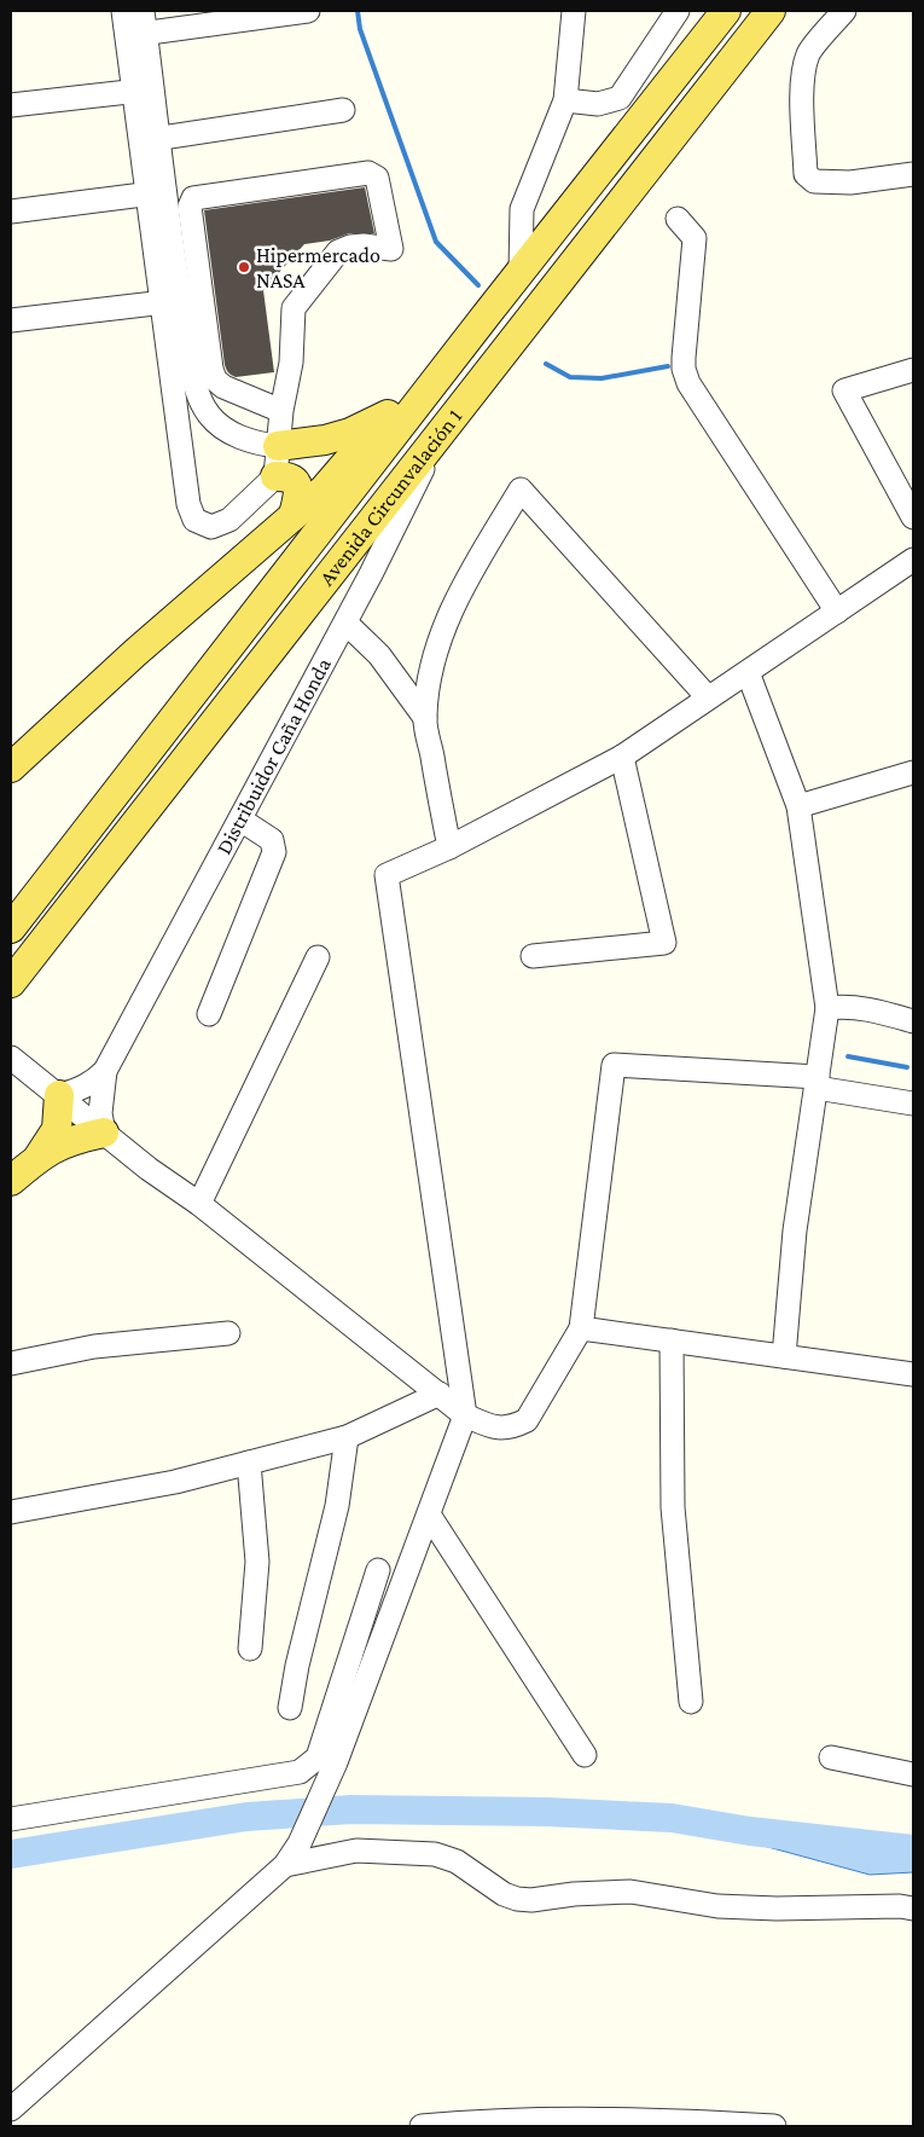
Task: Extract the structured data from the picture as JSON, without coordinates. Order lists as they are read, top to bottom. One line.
{"streets":{"main road":["Avenida Circunvalación 1"],"street":["Distribuidor Caña Honda"]},"crossings":[["Avenida Circunvalación 1","Distribuidor Caña Honda"]],"places":["Hipermercado NASA"]}
